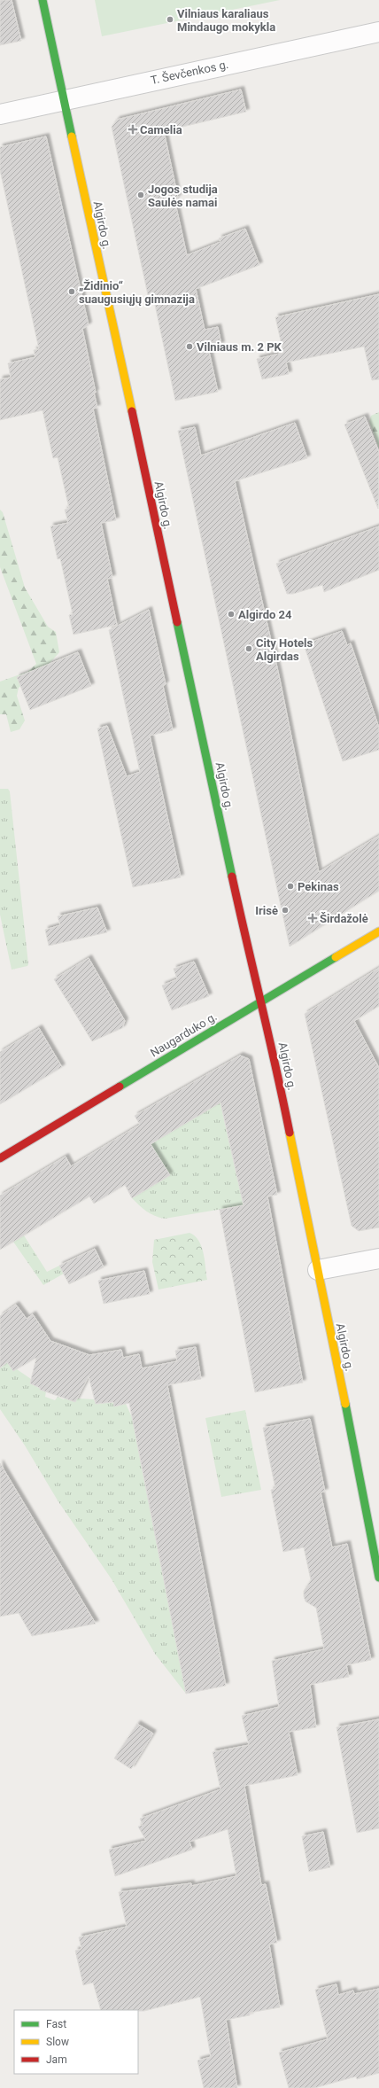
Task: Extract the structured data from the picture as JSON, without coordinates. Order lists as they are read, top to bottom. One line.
{"streets":{"street":["T. Ševčenkos g.","Algirdo g.","Naugarduko g."]},"crossings":[["T. Ševčenkos g.","Algirdo g."],["Algirdo g.","Naugarduko g."]],"places":{"other":["Vilniaus karaliaus Mindaugo mokykla","Jogos studija Saulės namai","„Židinio“ suaugusiųjų gimnazija","Vilniaus m. 2 PK","Algirdo 24","City Hotels Algirdas","Pekinas","Irisė"],"health":["Camelia","Širdažolė"]},"legend":["Fast","Slow","Jam"]}
